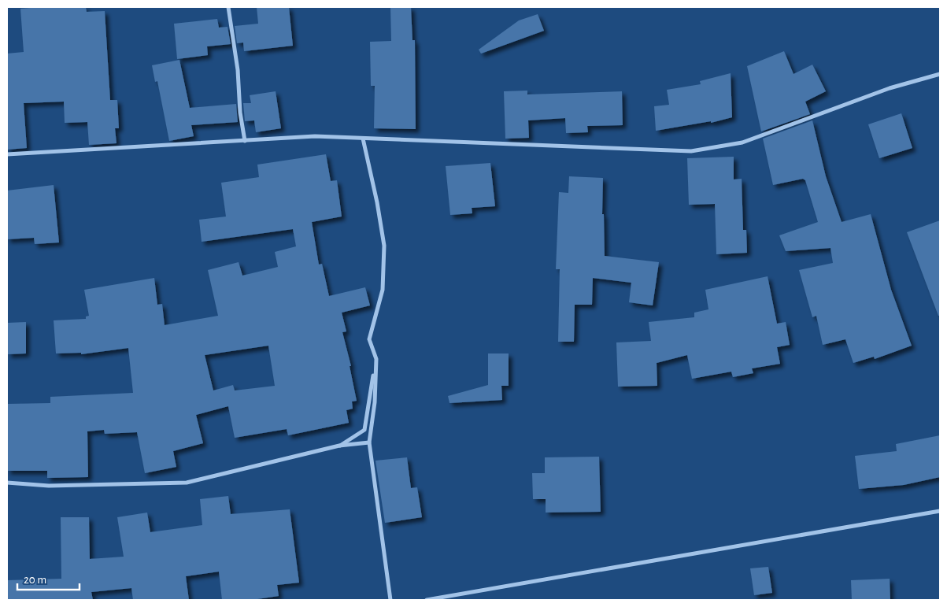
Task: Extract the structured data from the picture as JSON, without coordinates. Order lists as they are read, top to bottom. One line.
{"scale_bar":"20 m"}
